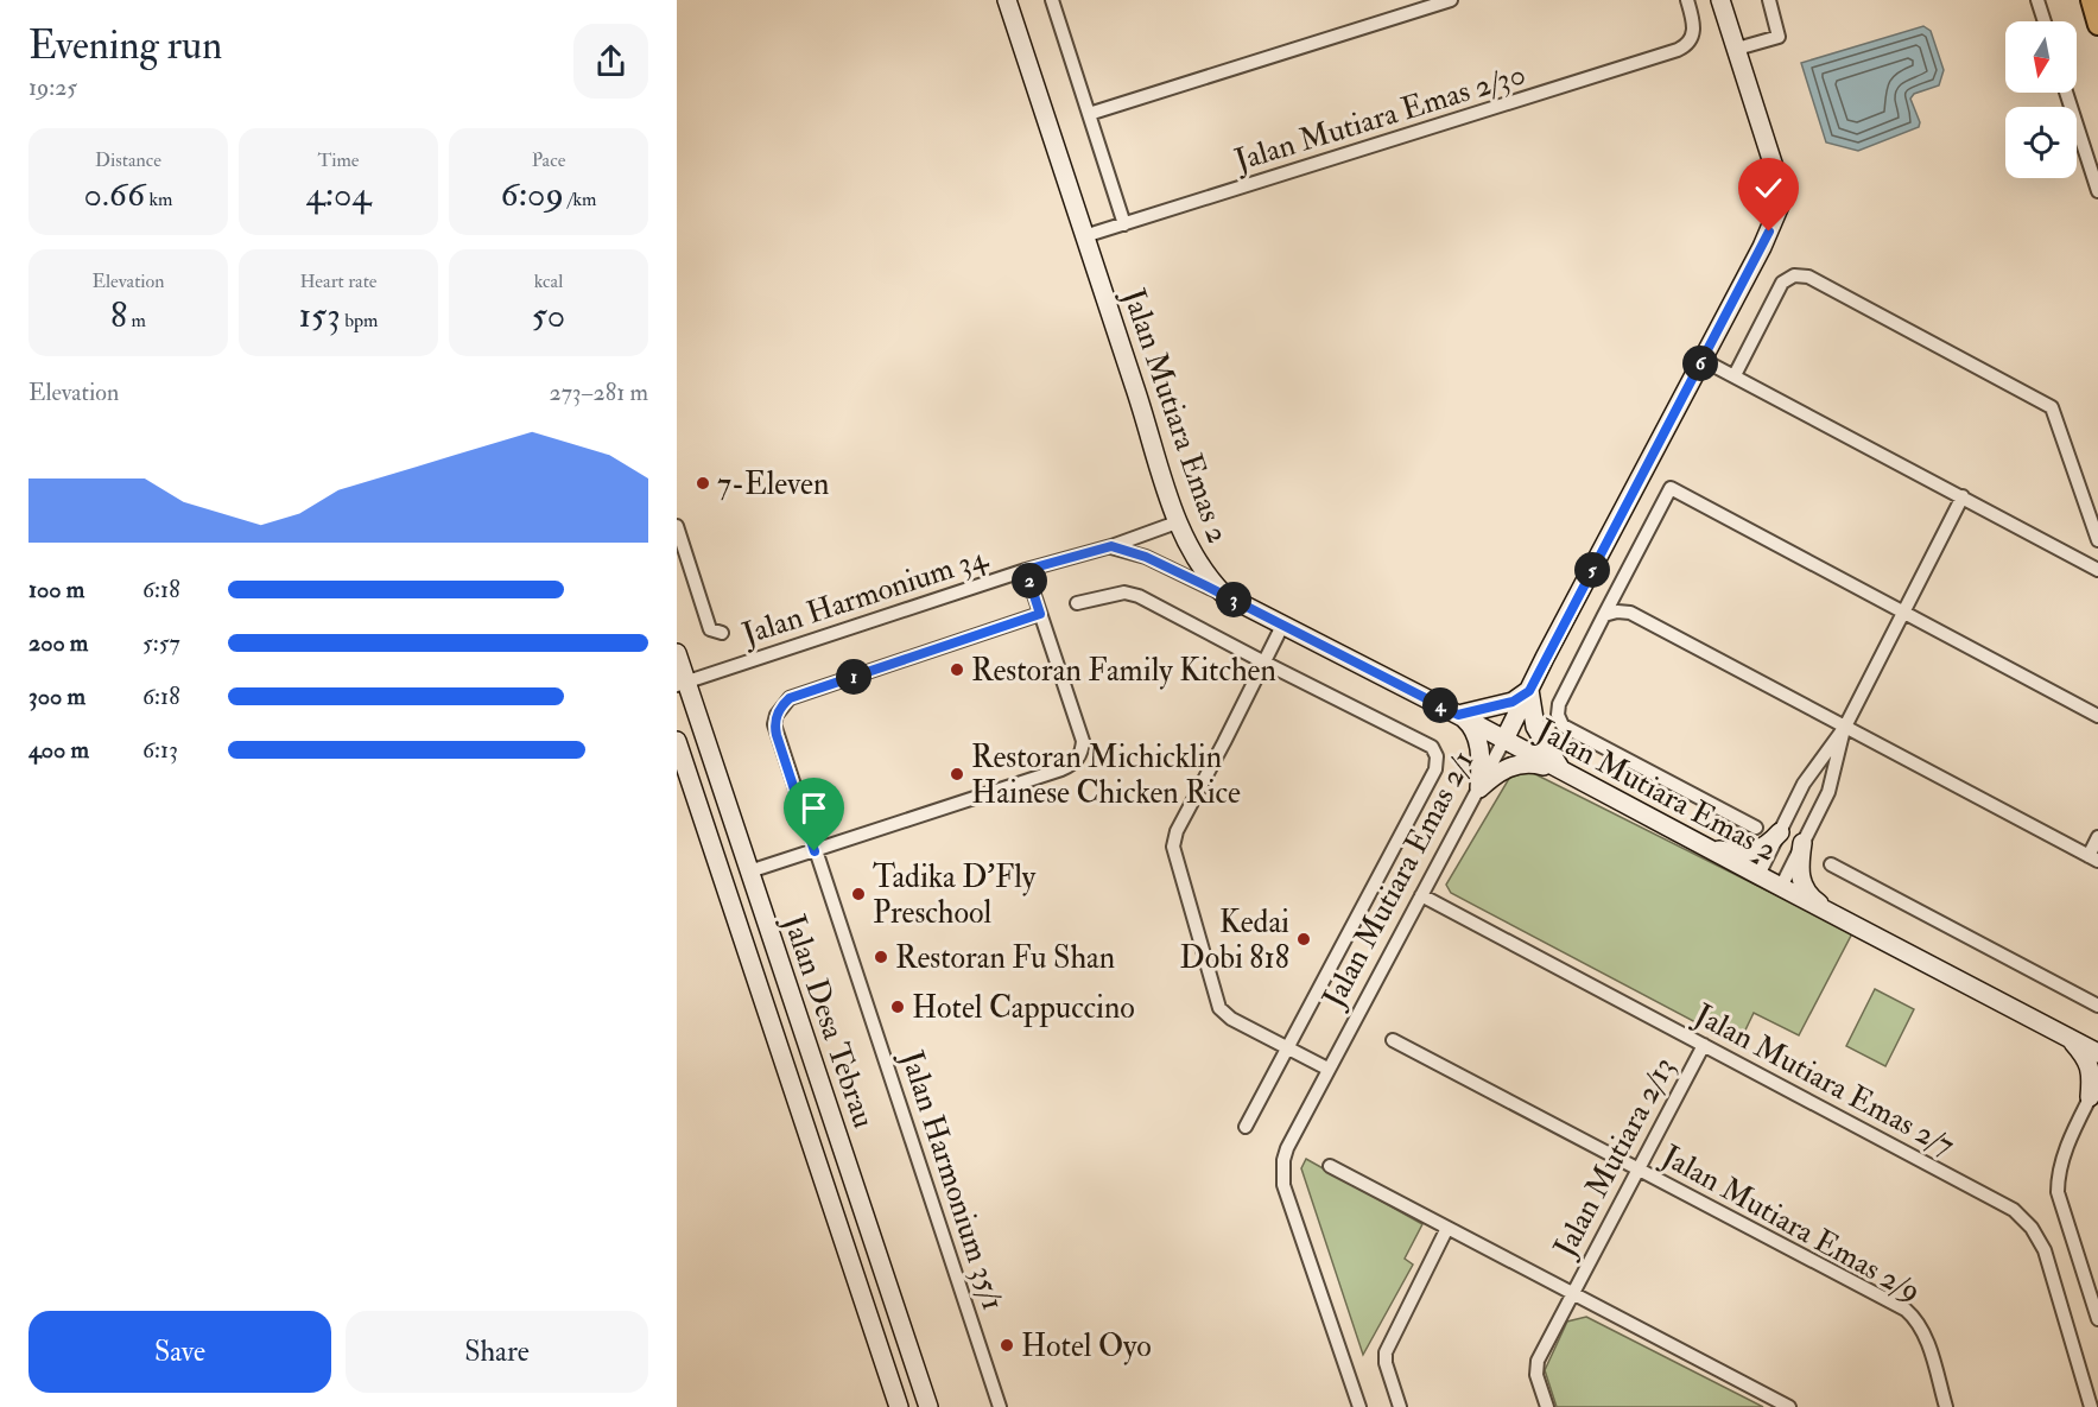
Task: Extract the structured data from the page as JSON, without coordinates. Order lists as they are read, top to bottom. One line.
{"streets":{"street":["Jalan Mutiara Emas 2/30","Jalan Mutiara Emas 2","Jalan Harmonium 34","Jalan Mutiara Emas 2/1","Jalan Desa Tebrau","Jalan Mutiara Emas 2/7","Jalan Mutiara 2/13","Jalan Harmonium 35/1","Jalan Mutiara Emas 2/9"]},"crossings":[["Jalan Mutiara Emas 2/30","Jalan Mutiara Emas 2"],["Jalan Mutiara Emas 2","Jalan Harmonium 34"],["Jalan Mutiara Emas 2","Jalan Mutiara Emas 2/1"],["Jalan Harmonium 34","Jalan Desa Tebrau"],["Jalan Mutiara Emas 2/1","Jalan Mutiara Emas 2/7"],["Jalan Mutiara Emas 2/7","Jalan Mutiara 2/13"],["Jalan Mutiara 2/13","Jalan Mutiara Emas 2/9"]],"places":["7-Eleven","Restoran Family Kitchen","Restoran Michicklin Hainese Chicken Rice","Tadika D'Fly Preschool","Kedai Dobi 818","Restoran Fu Shan","Hotel Cappuccino","Hotel Oyo"],"north":"bottom","page":{"heading":["Evening run","19:25"],"stats":[["Distance","0.66 km"],["Time","4:04"],["Pace","6:09 /km"],["Elevation","8 m"],["Heart rate","153 bpm"],["kcal","50"]],"pins":["6","5","2","3","1","4"],"chart":["Elevation","273–281 m"],"list":[{"name":"100 m","note":"6:18"},{"name":"200 m","note":"5:57"},{"name":"300 m","note":"6:18"},{"name":"400 m","note":"6:13"}],"buttons":["Save","Share"]}}
